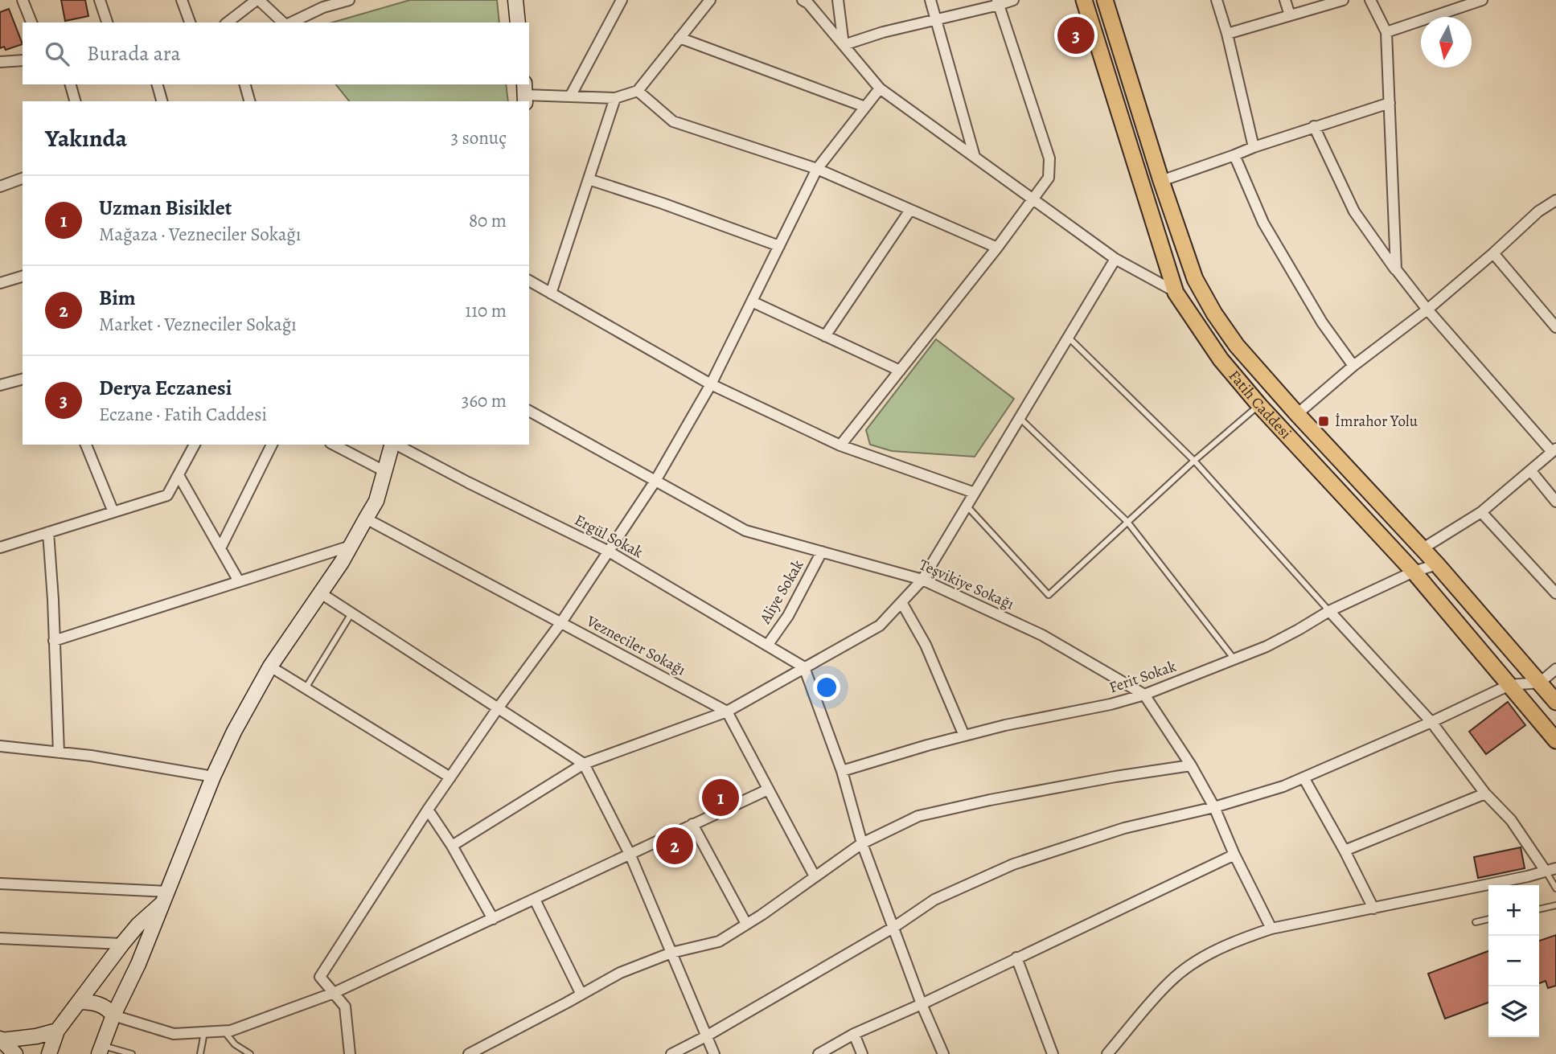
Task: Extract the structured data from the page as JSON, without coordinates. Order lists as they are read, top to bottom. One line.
{"streets":{"main road":["Fatih Caddesi"],"street":["Ergül Sokak","Teşvikiye Sokağı","Aliye Sokak","Vezneciler Sokağı","Ferit Sokak"]},"crossings":[["Fatih Caddesi","Ferit Sokak"],["Ergül Sokak","Aliye Sokak"],["Teşvikiye Sokağı","Aliye Sokak"],["Teşvikiye Sokağı","Ferit Sokak"]],"places":{"transit":["İmrahor Yolu"]},"north":"bottom","page":{"pins":["3","1","2"],"search":"Burada ara","heading":["Yakında","3 sonuç"],"list":[{"mark":"1","name":"Uzman Bisiklet","note":"Mağaza · Vezneciler Sokağı","value":"80 m"},{"mark":"2","name":"Bim","note":"Market · Vezneciler Sokağı","value":"110 m"},{"mark":"3","name":"Derya Eczanesi","note":"Eczane · Fatih Caddesi","value":"360 m"}],"map_buttons":["+","−"]}}
